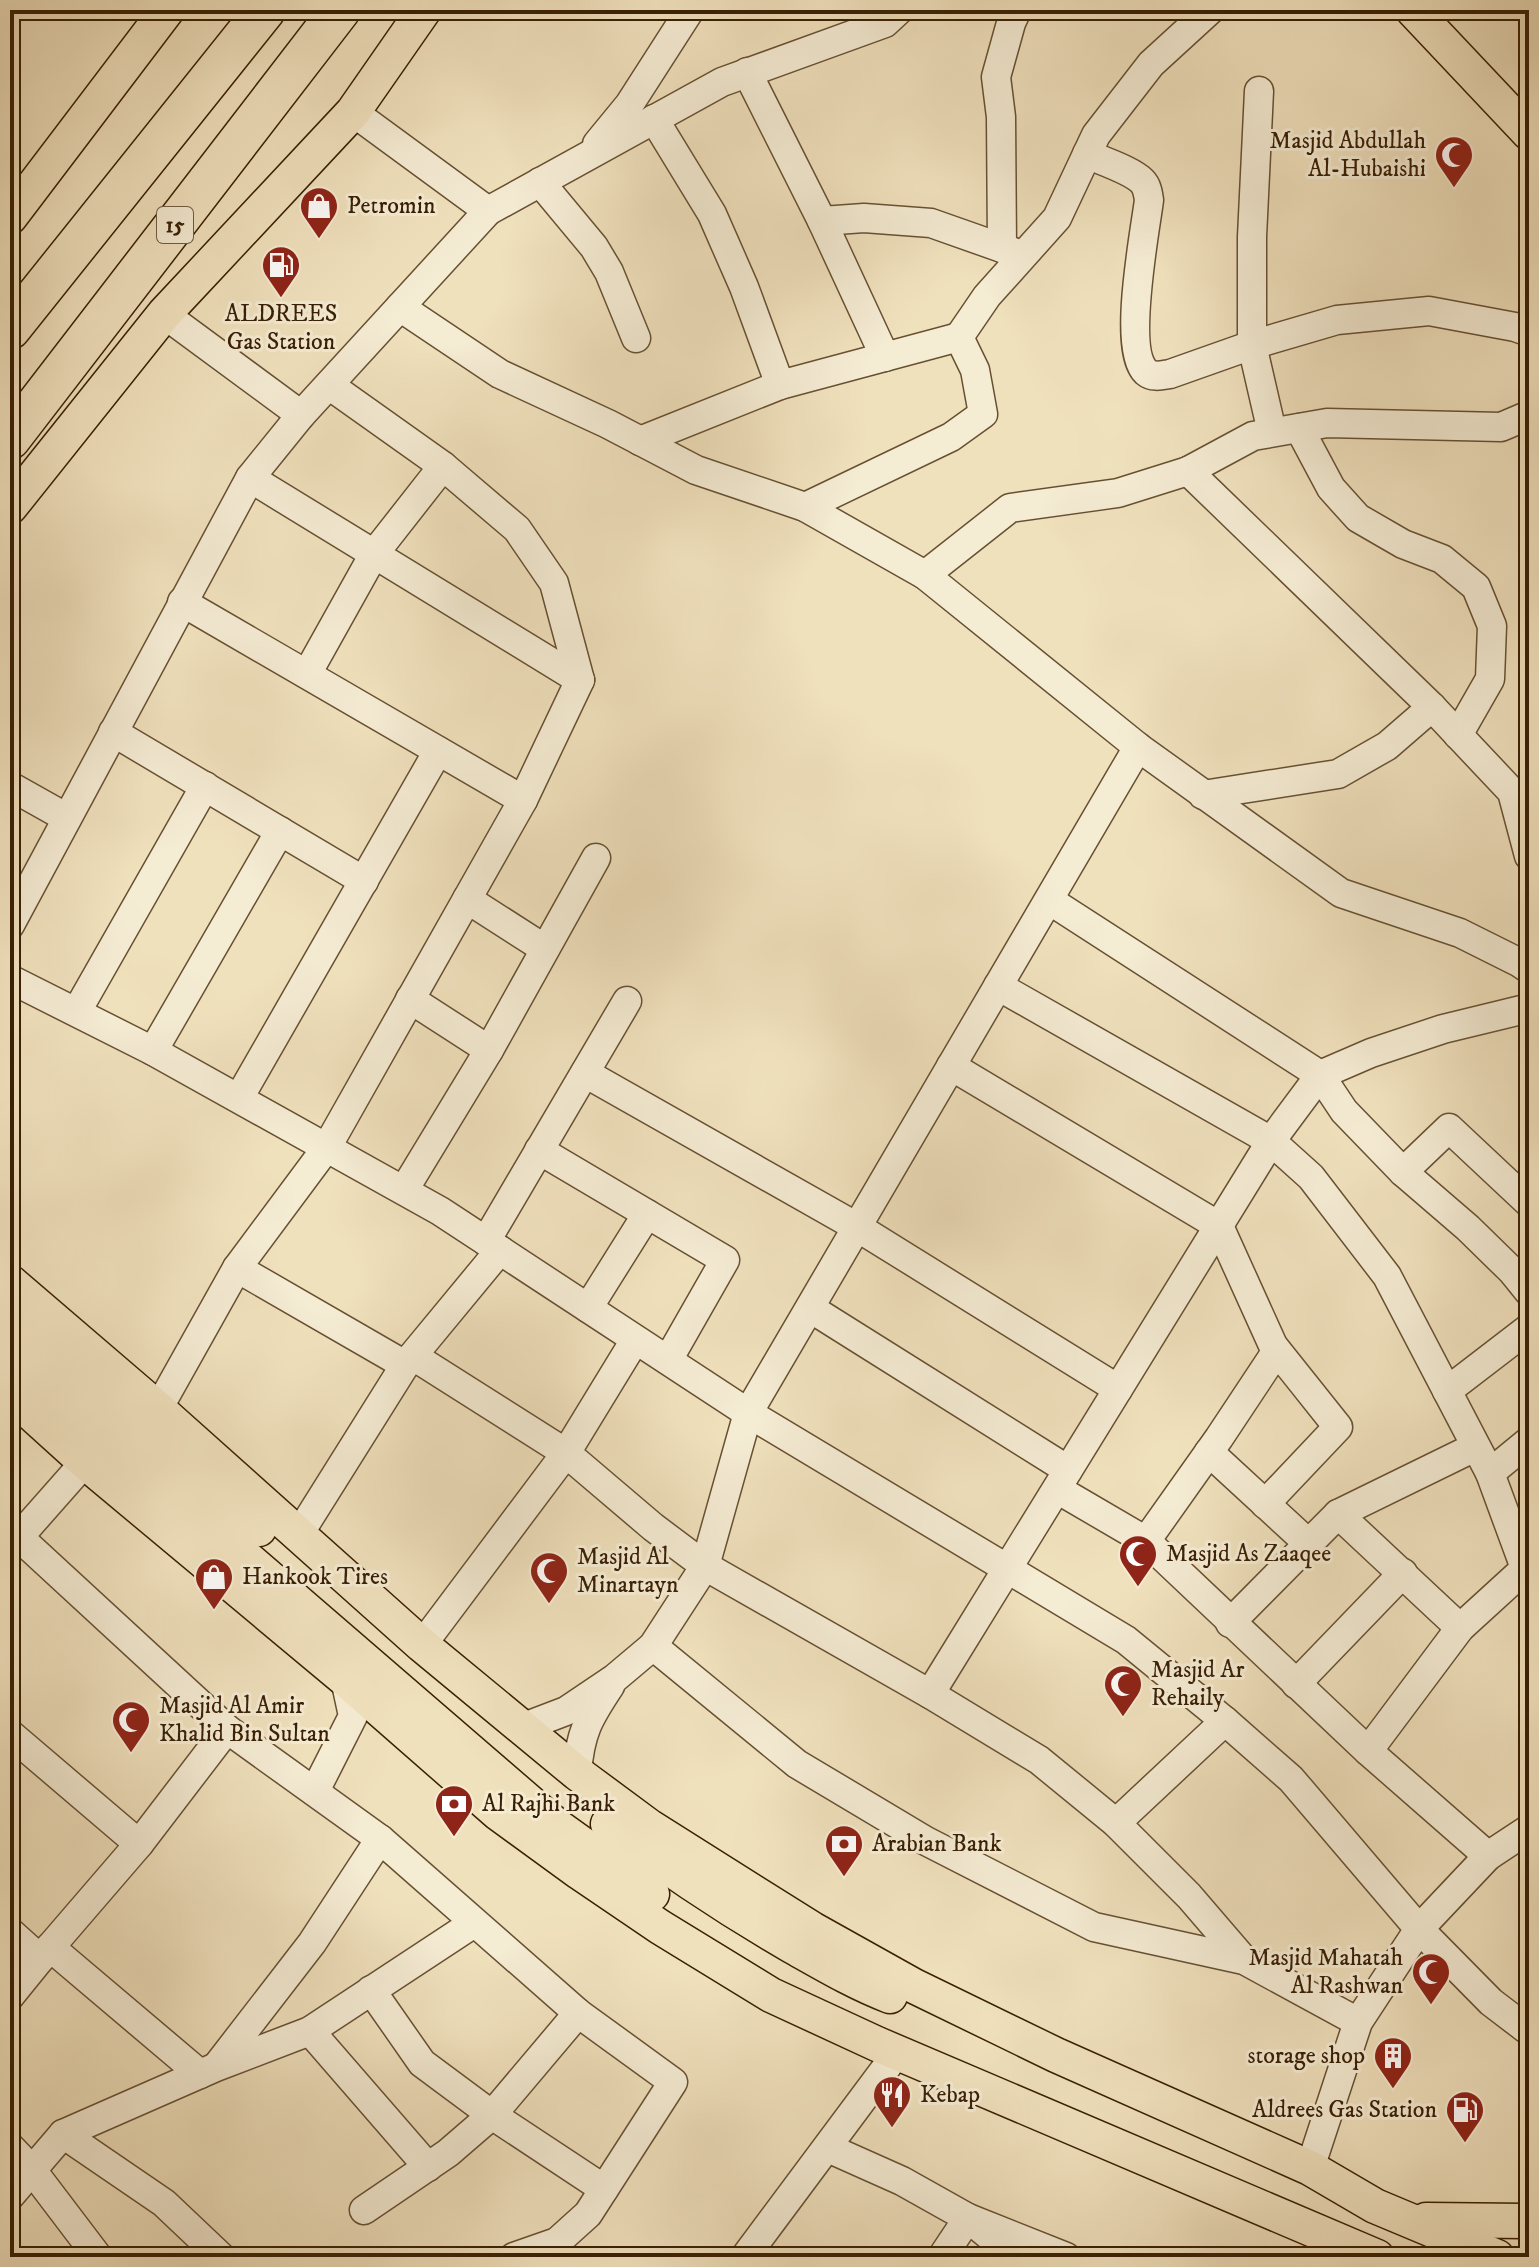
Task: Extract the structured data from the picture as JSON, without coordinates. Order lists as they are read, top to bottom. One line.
{"streets":{"highway":["15"]},"places":{"mosque":["Masjid Abdullah Al-Hubaishi","Masjid As Zaaqee","Masjid Al Minartayn","Masjid Ar Rehaily","Masjid Al Amir Khalid Bin Sultan","Masjid Mahatah Al Rashwan"],"shop":["Petromin","Hankook Tires"],"fuel station":["ALDREES Gas Station","Aldrees Gas Station"],"bank":["Al Rajhi Bank","Arabian Bank"],"building":["storage shop"],"restaurant":["Kebap"]}}
